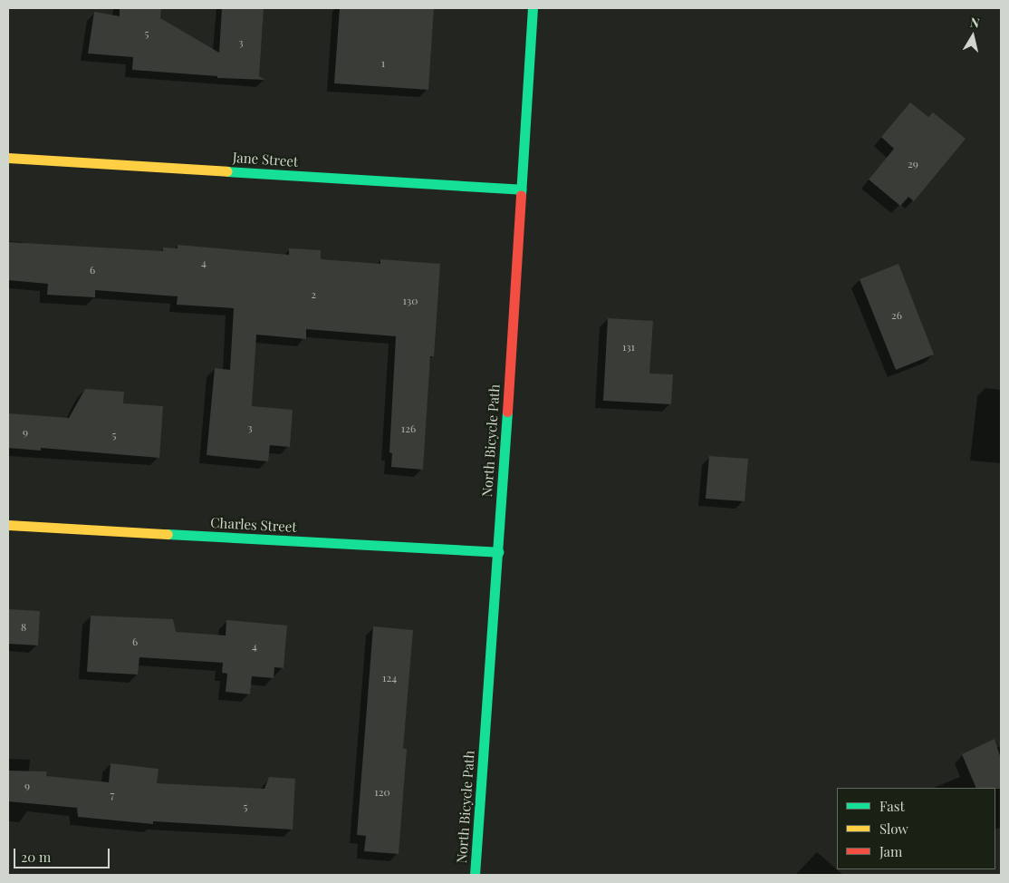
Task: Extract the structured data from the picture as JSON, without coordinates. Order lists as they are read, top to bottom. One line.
{"streets":{"street":["Jane Street","North Bicycle Path","Charles Street"]},"crossings":[["Jane Street","North Bicycle Path"],["North Bicycle Path","Charles Street"]],"house_numbers":["5","3","1","29","4","6","2","130","26","131","3","126","9","5","8","6","4","124","9","120","7","5"],"legend":["Fast","Slow","Jam"],"scale_bar":"20 m","north":"top"}
